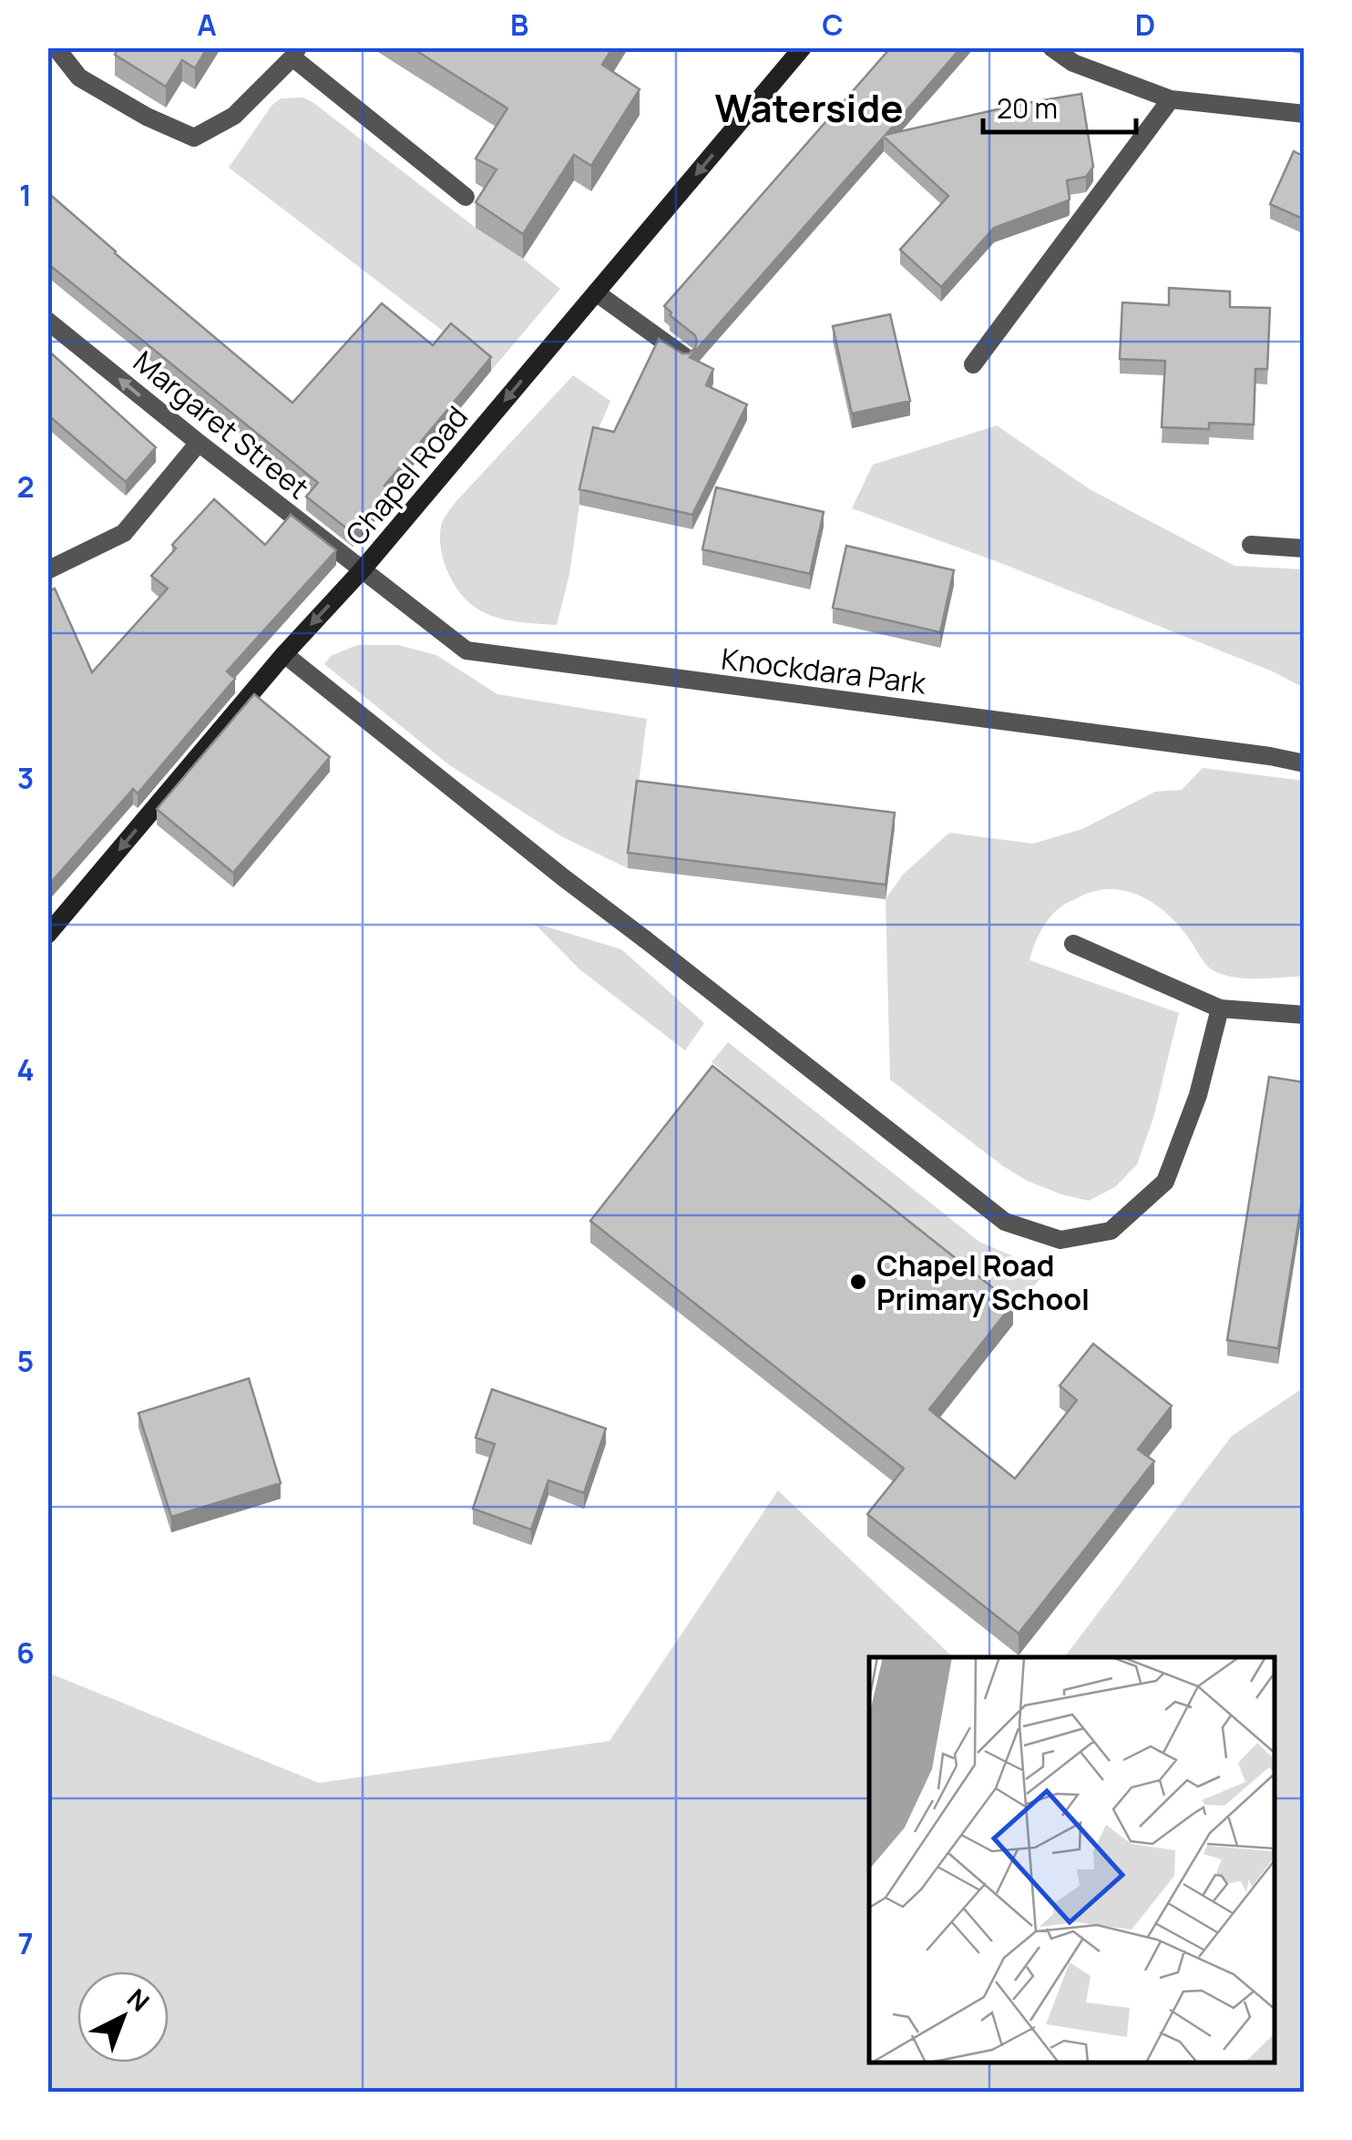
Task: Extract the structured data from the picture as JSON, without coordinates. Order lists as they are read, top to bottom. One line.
{"streets":{"main road":["Chapel Road"],"street":["Margaret Street","Knockdara Park"]},"crossings":[["Margaret Street","Chapel Road"],["Margaret Street","Knockdara Park"],["Chapel Road","Knockdara Park"]],"one_way":["Margaret Street","Chapel Road"],"districts":["Waterside"],"places":["Chapel Road Primary School"],"scale_bar":"20 m","north":"top right","grid":{"columns":["A","B","C","D"],"rows":["1","2","3","4","5","6","7"]}}
